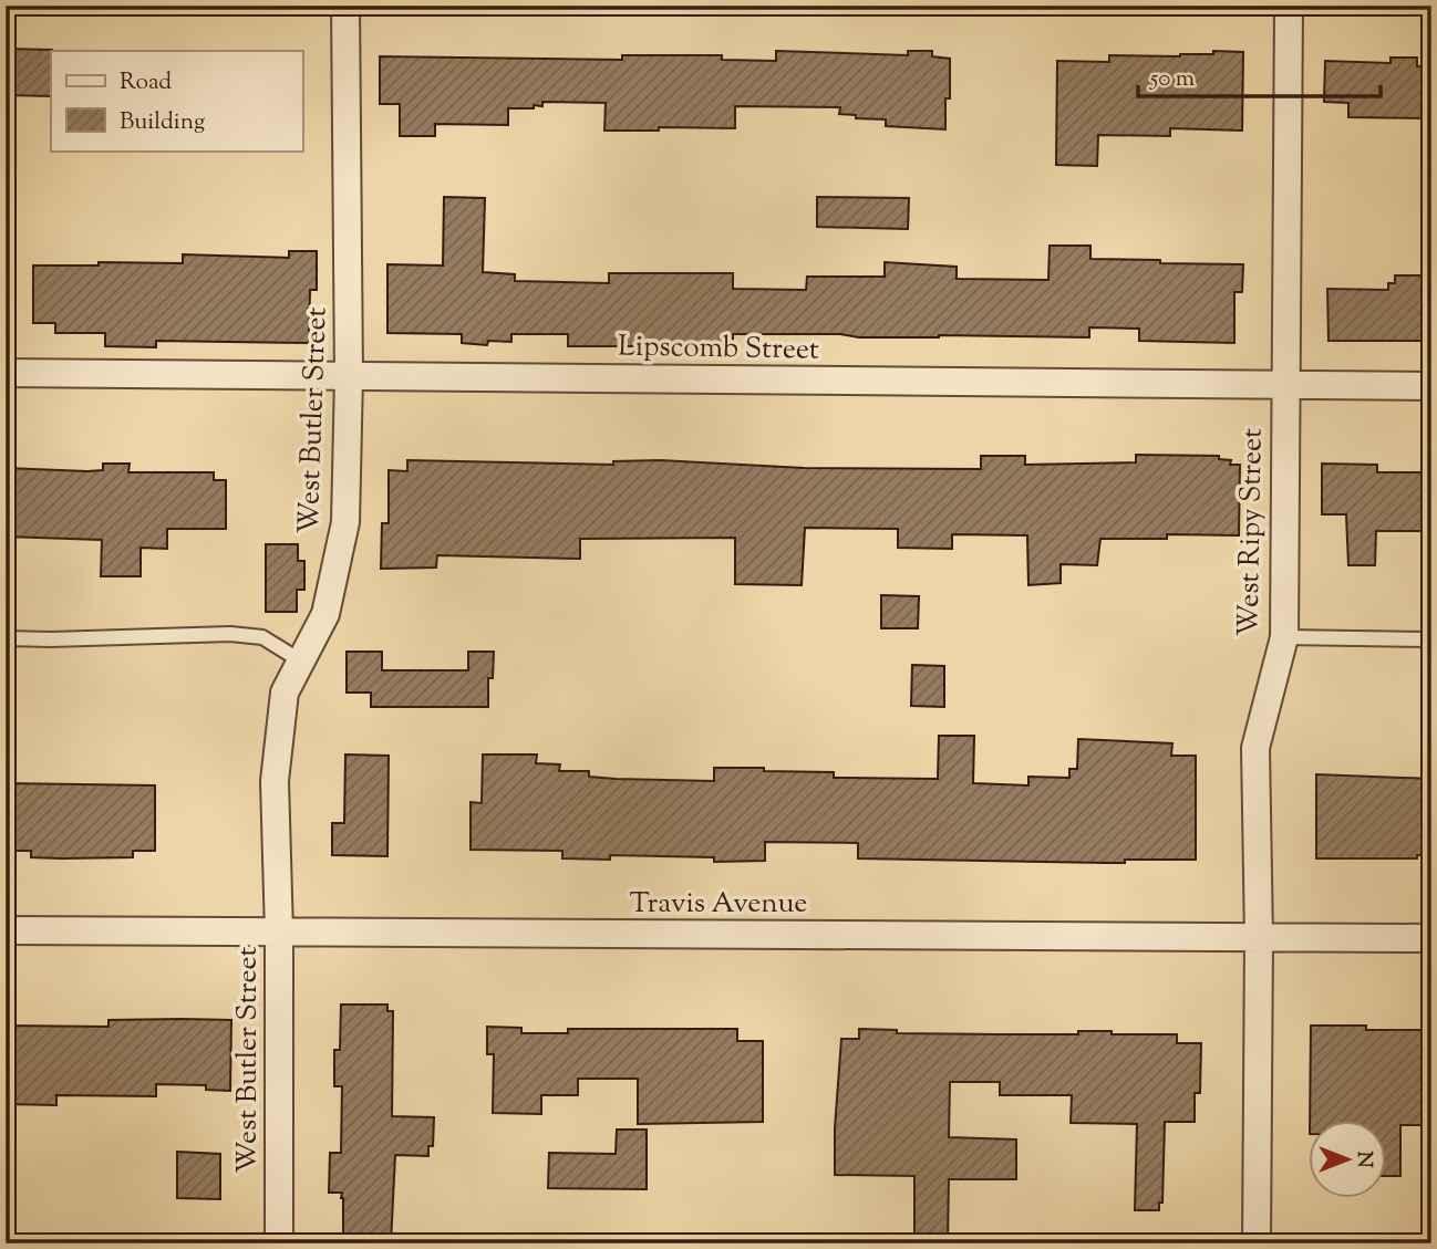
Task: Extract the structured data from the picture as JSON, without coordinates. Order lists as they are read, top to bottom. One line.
{"streets":{"street":["Lipscomb Street","West Butler Street","West Ripy Street","Travis Avenue"]},"crossings":[["Lipscomb Street","West Butler Street"],["Lipscomb Street","West Ripy Street"],["West Butler Street","Travis Avenue"],["West Ripy Street","Travis Avenue"]],"legend":["Road","Building"],"scale_bar":"50 m","north":"right"}
